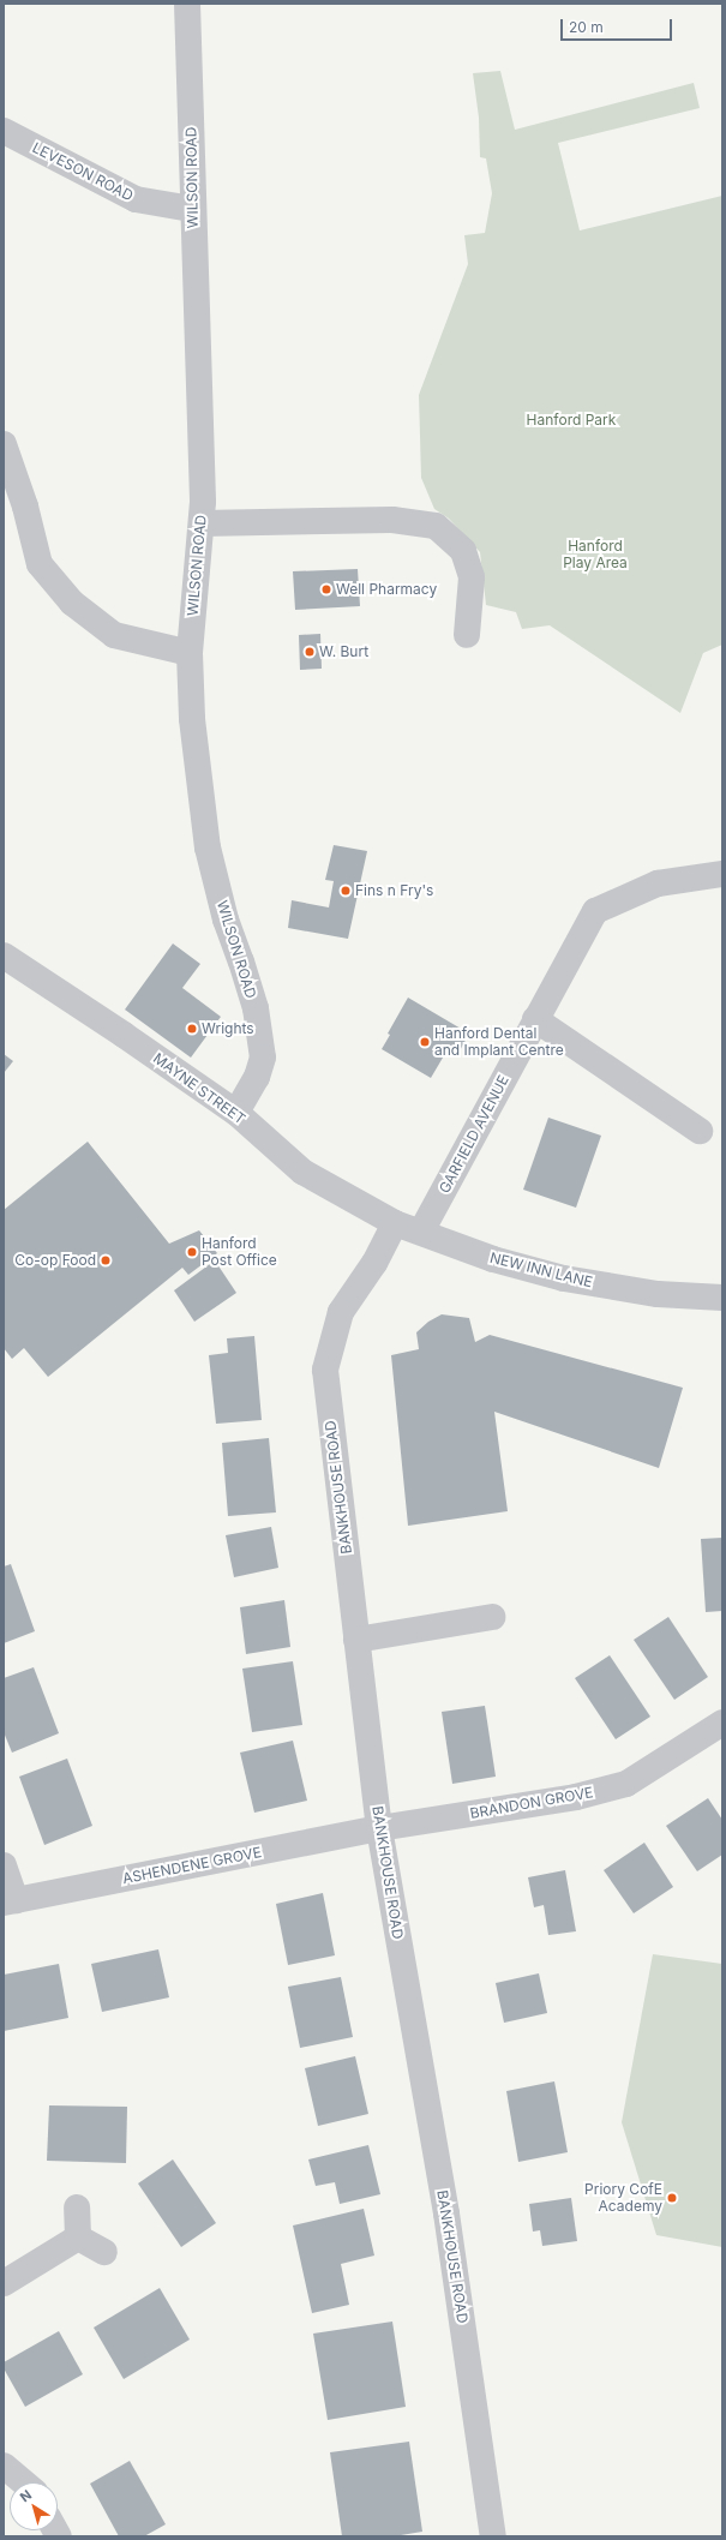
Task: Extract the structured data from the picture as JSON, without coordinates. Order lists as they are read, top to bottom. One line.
{"streets":{"street":["LEVESON ROAD","WILSON ROAD","MAYNE STREET","GARFIELD AVENUE","NEW INN LANE","BANKHOUSE ROAD","BRANDON GROVE","ASHENDENE GROVE"]},"crossings":[["LEVESON ROAD","WILSON ROAD"],["WILSON ROAD","MAYNE STREET"],["MAYNE STREET","NEW INN LANE"],["MAYNE STREET","BANKHOUSE ROAD"],["GARFIELD AVENUE","NEW INN LANE"],["NEW INN LANE","BANKHOUSE ROAD"],["BANKHOUSE ROAD","BRANDON GROVE"],["BANKHOUSE ROAD","ASHENDENE GROVE"],["BRANDON GROVE","ASHENDENE GROVE"]],"parks":["Hanford Park","Hanford Play Area"],"places":["Well Pharmacy","W. Burt","Fins n Fry's","Wrights","Hanford Dental and Implant Centre","Hanford Post Office","Co-op Food","Priory CofE Academy"],"scale_bar":"20 m","north":"top left"}
